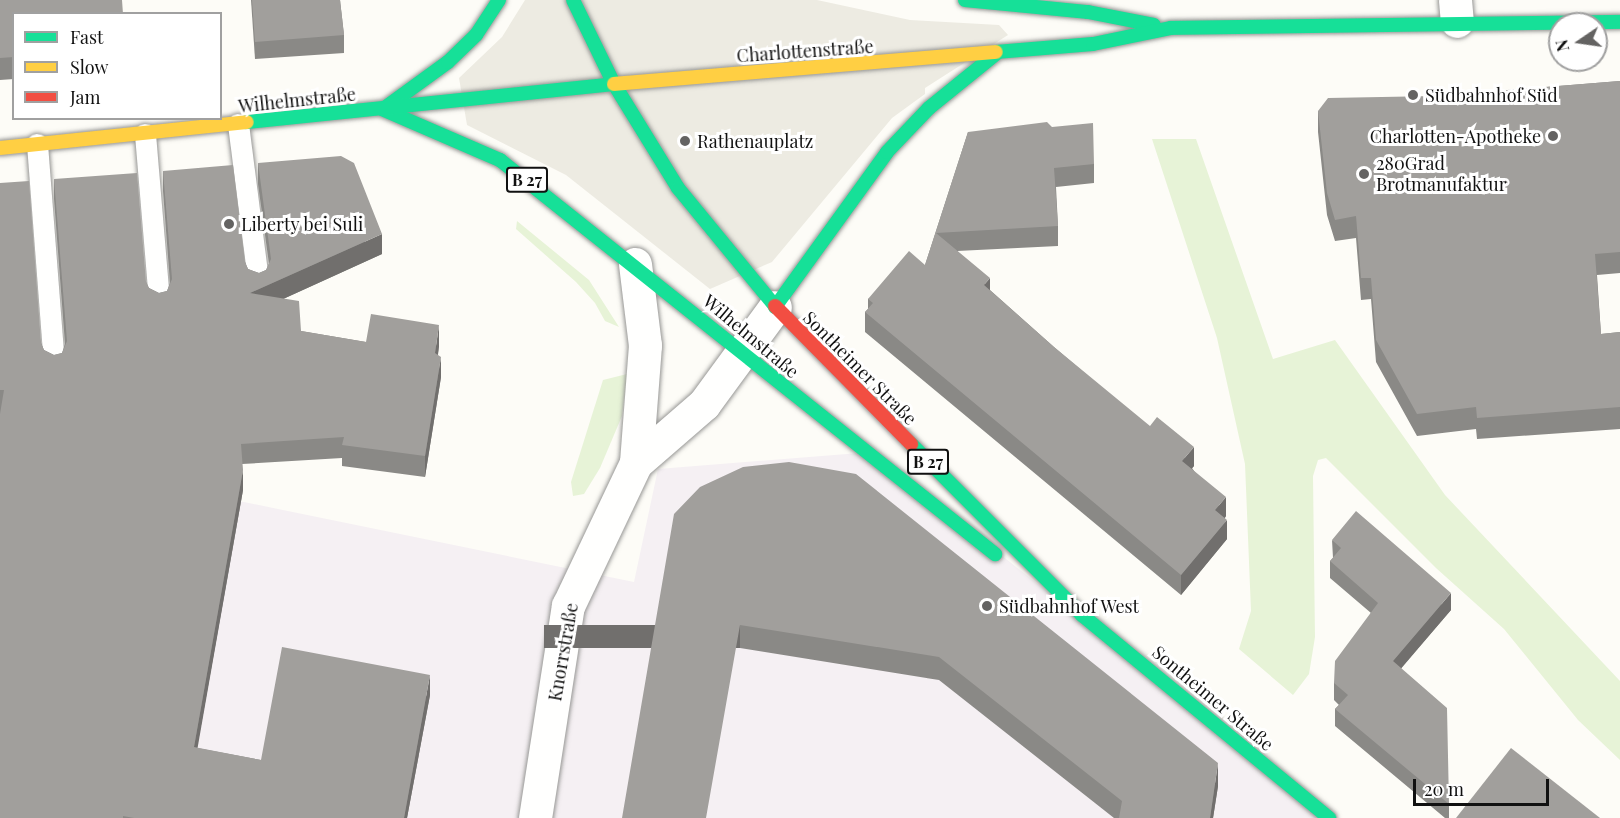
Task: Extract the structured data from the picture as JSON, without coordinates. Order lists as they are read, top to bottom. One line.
{"streets":{"main road":["Charlottenstraße","Wilhelmstraße","B 27","Sontheimer Straße"],"street":["Knorrstraße"]},"crossings":[["Charlottenstraße","Wilhelmstraße"],["Charlottenstraße","Sontheimer Straße"],["Wilhelmstraße","Sontheimer Straße"],["Wilhelmstraße","Knorrstraße"],["Sontheimer Straße","Knorrstraße"]],"places":["Südbahnhof Süd","Charlotten-Apotheke","Rathenauplatz","280Grad Brotmanufaktur","Liberty bei Suli","Südbahnhof West"],"legend":["Fast","Slow","Jam"],"scale_bar":"20 m","north":"left"}
